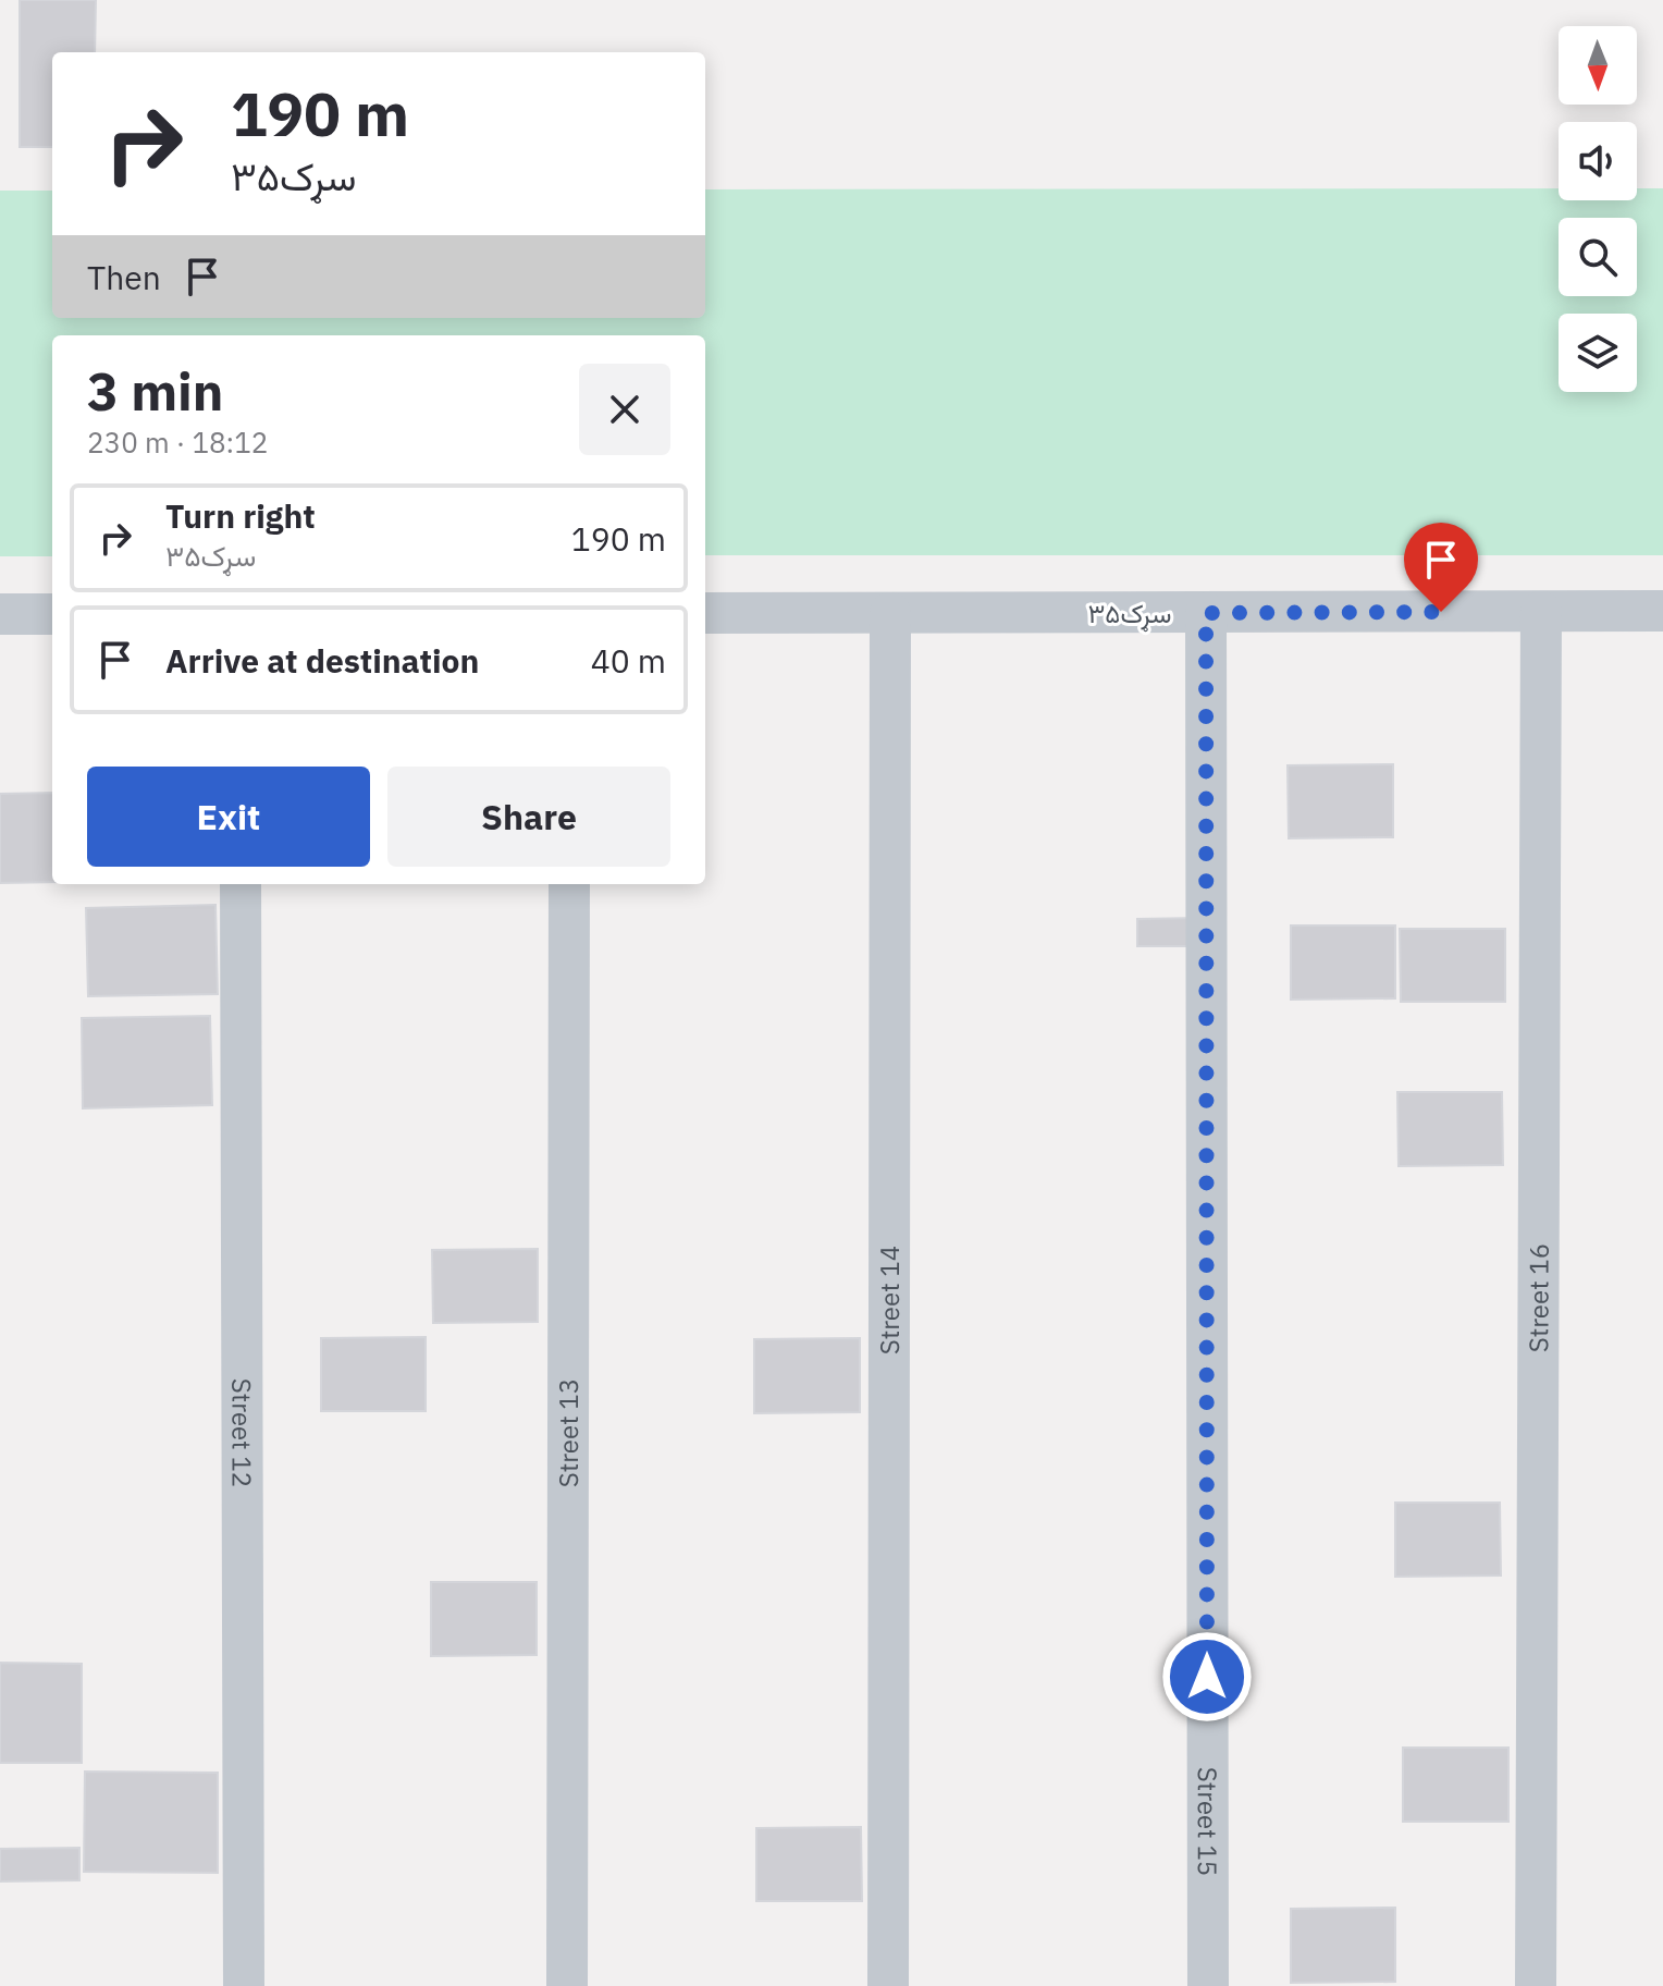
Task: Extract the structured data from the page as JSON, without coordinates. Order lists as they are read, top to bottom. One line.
{"streets":{"street":["سړک۳۵","Street 14","Street 16","Street 12","Street 13","Street 15"]},"crossings":[["سړک۳۵","Street 14"],["سړک۳۵","Street 16"],["سړک۳۵","Street 15"]],"north":"bottom","page":{"turn":["190 m","سړک۳۵"],"then":"Then","heading":["3 min","230 m · 18:12"],"list":[{"name":"Turn right","note":"سړک۳۵","value":"190 m"},{"name":"Arrive at destination","value":"40 m"}],"buttons":["Exit","Share"]}}
